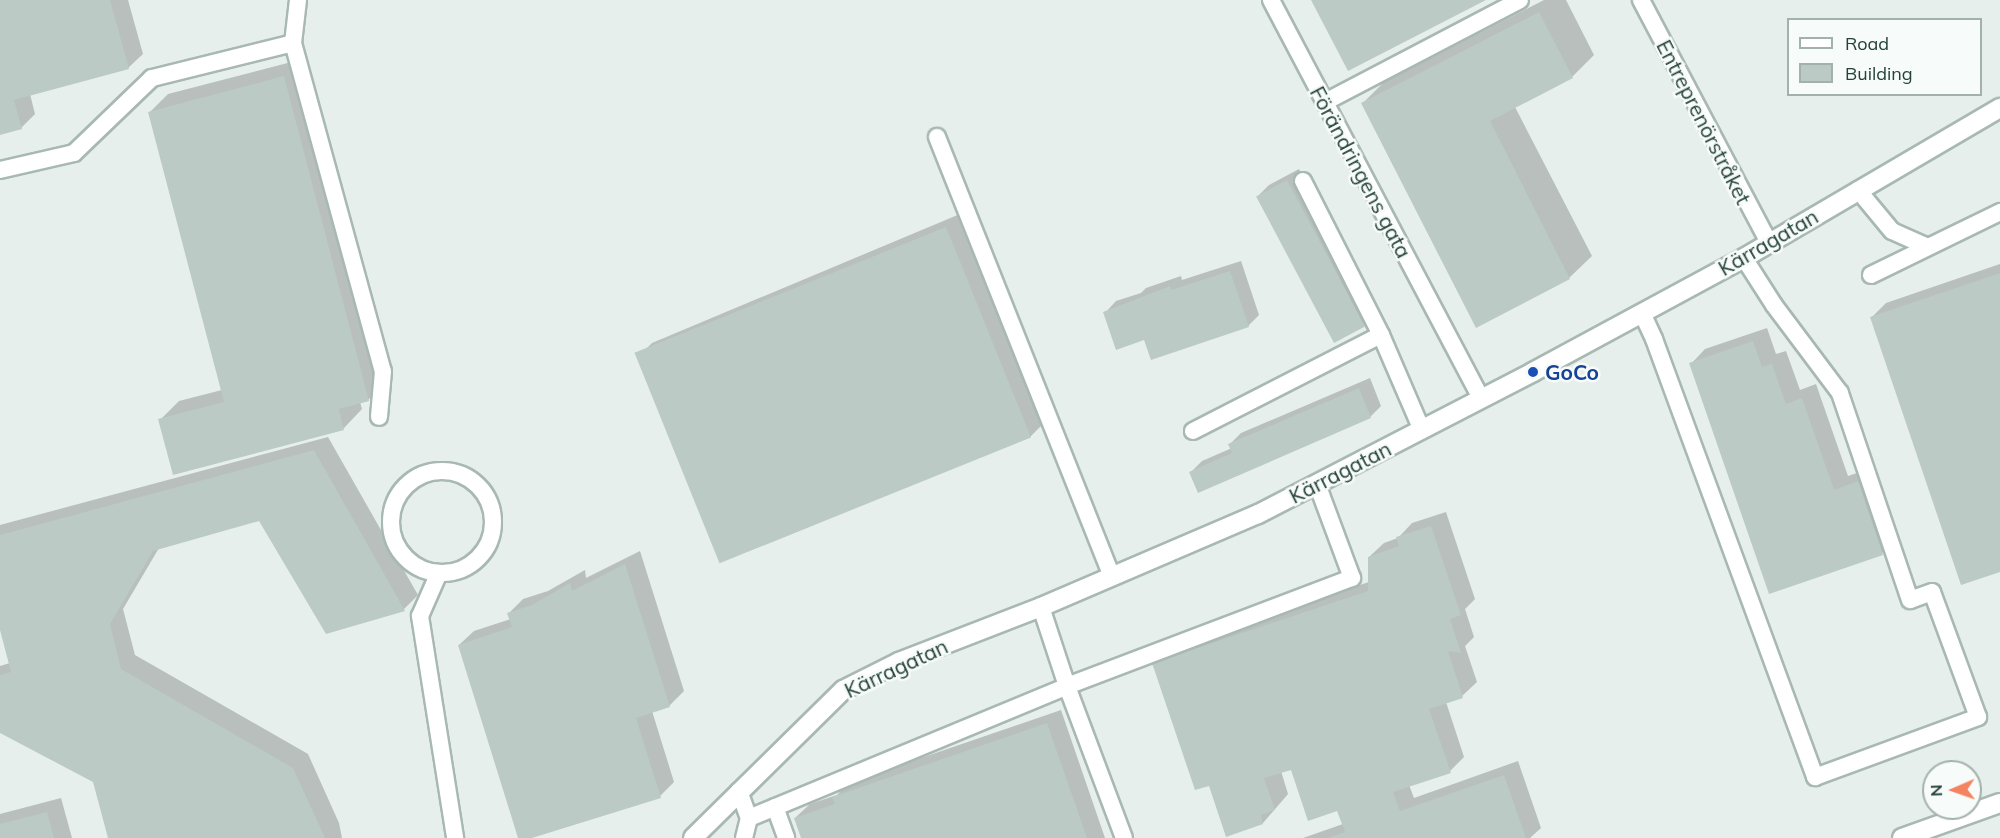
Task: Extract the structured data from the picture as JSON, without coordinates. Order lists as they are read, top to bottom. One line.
{"streets":{"street":["Kärragatan"],"lane":["Entreprenörstråket","Förändringens gata"]},"crossings":[["Entreprenörstråket","Kärragatan"],["Förändringens gata","Kärragatan"]],"places":["GoCo"],"legend":["Road","Building"],"north":"left"}
